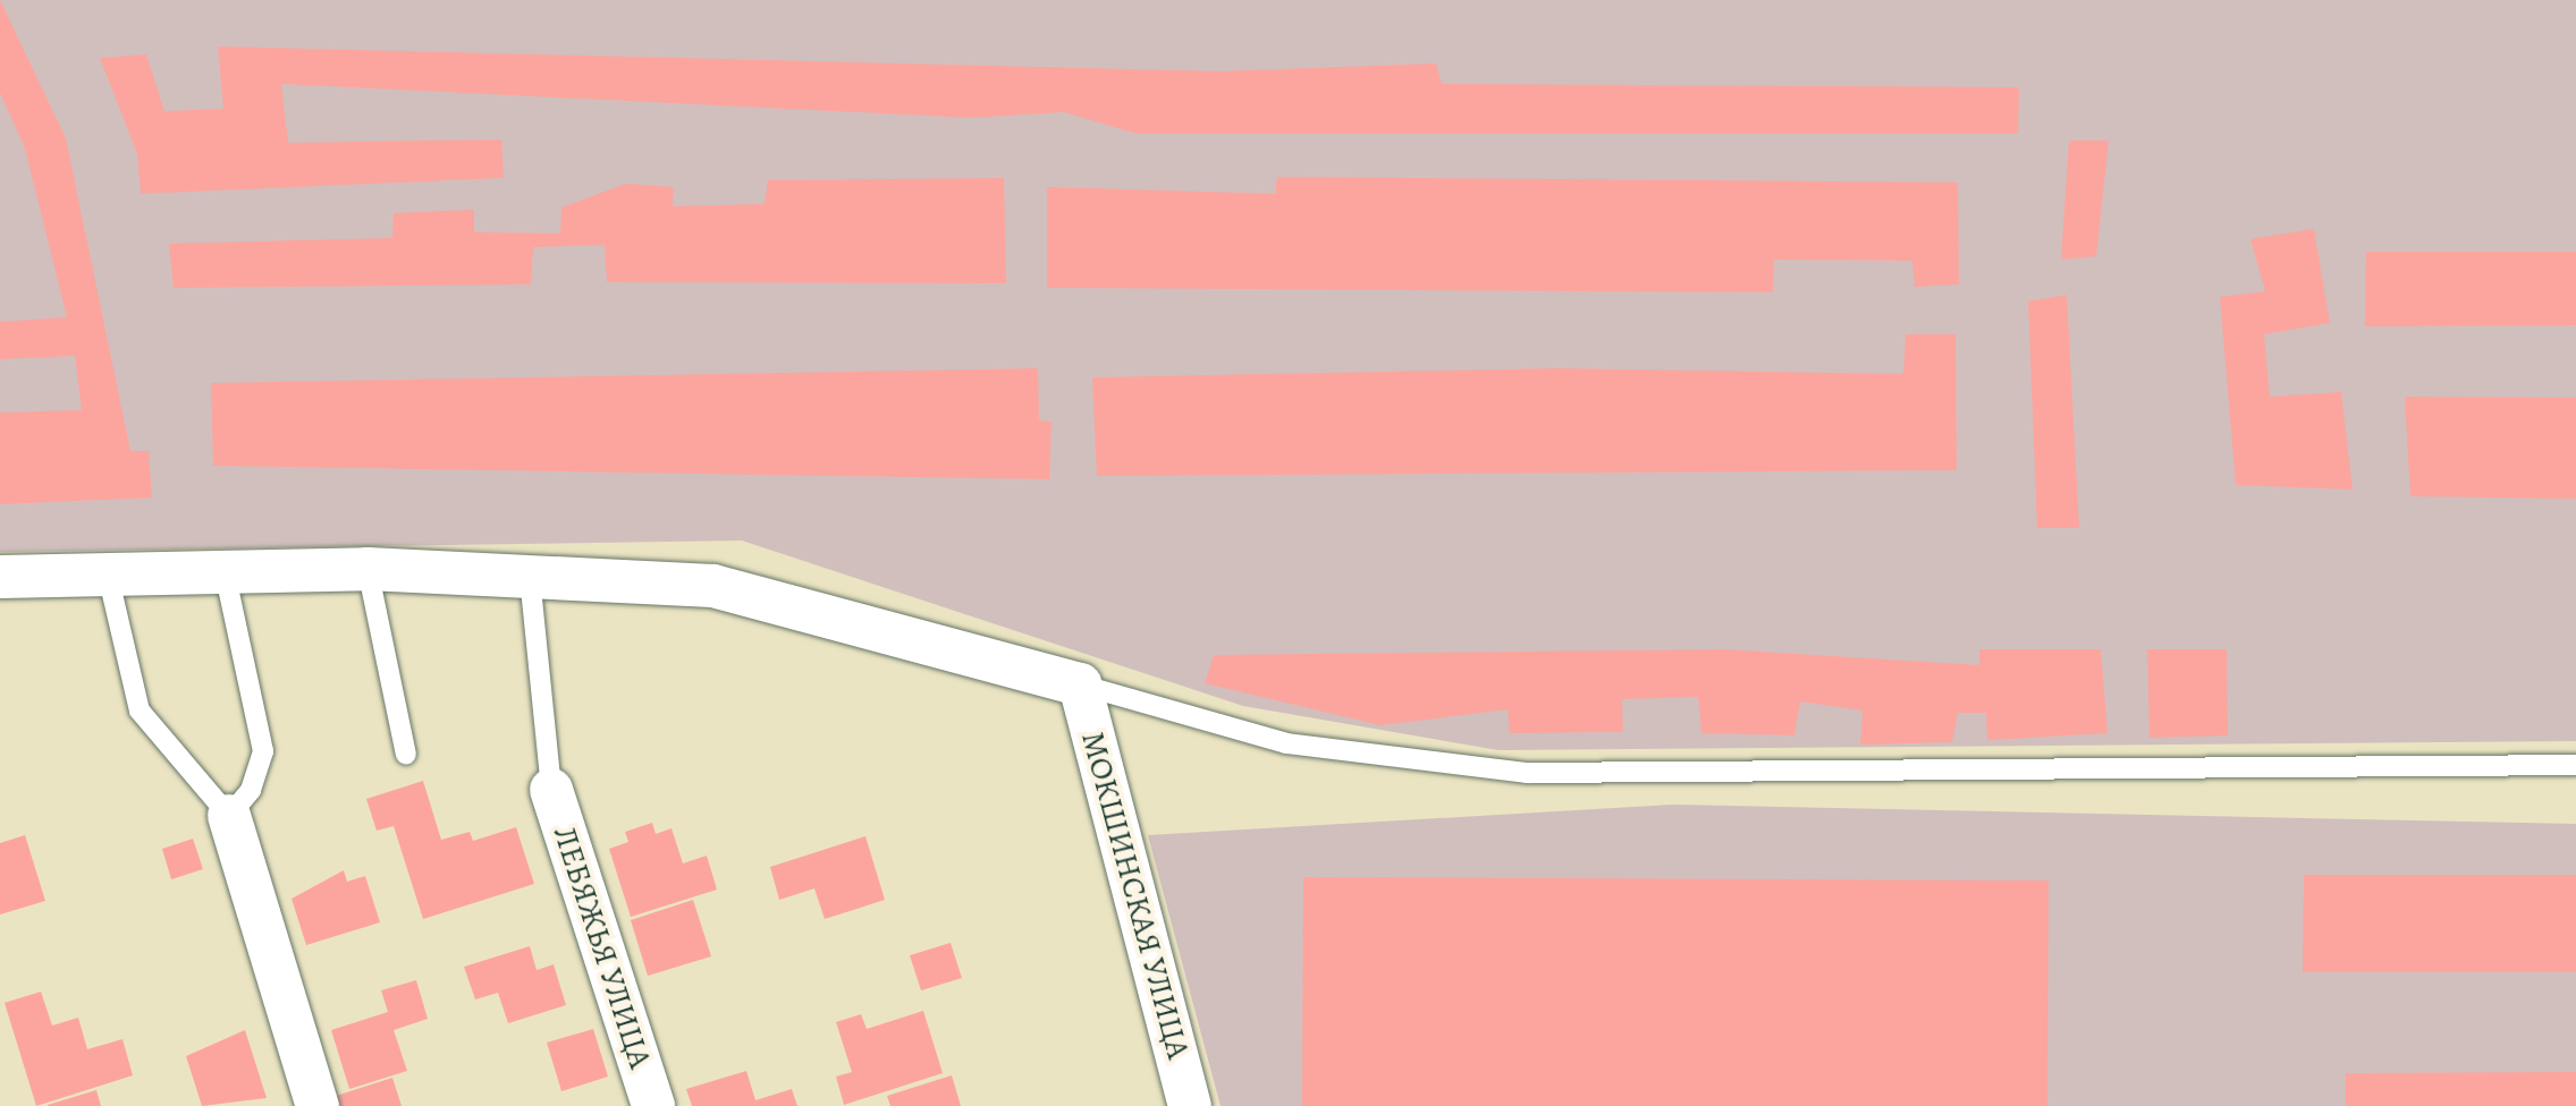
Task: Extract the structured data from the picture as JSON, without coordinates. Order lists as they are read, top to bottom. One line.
{"streets":{"street":["МОКШИНСКАЯ УЛИЦА","ЛЕБЯЖЬЯ УЛИЦА"]}}
